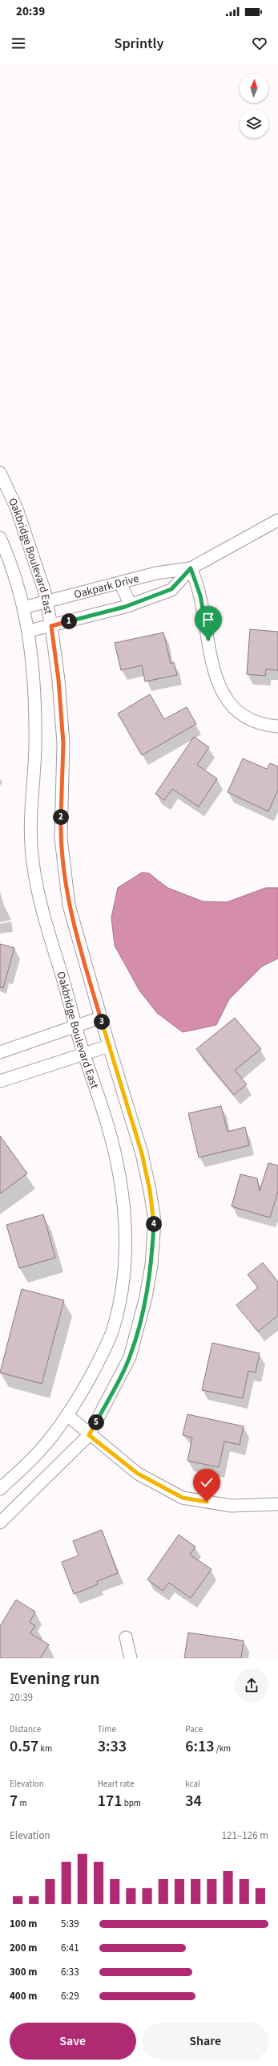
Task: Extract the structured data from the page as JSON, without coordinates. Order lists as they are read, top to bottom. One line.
{"streets":{"street":["Oakbridge Boulevard East","Oakpark Drive"]},"crossings":[["Oakbridge Boulevard East","Oakpark Drive"]],"north":"top","page":{"status":"20:39","header":"Sprintly","pins":["1","2","3","4","5"],"heading":["Evening run","20:39"],"stats":[["Distance","0.57 km"],["Time","3:33"],["Pace","6:13 /km"],["Elevation","7 m"],["Heart rate","171 bpm"],["kcal","34"]],"chart":["Elevation","121–126 m"],"list":[{"name":"100 m","note":"5:39"},{"name":"200 m","note":"6:41"},{"name":"300 m","note":"6:33"},{"name":"400 m","note":"6:29"}],"buttons":["Save","Share"]}}
